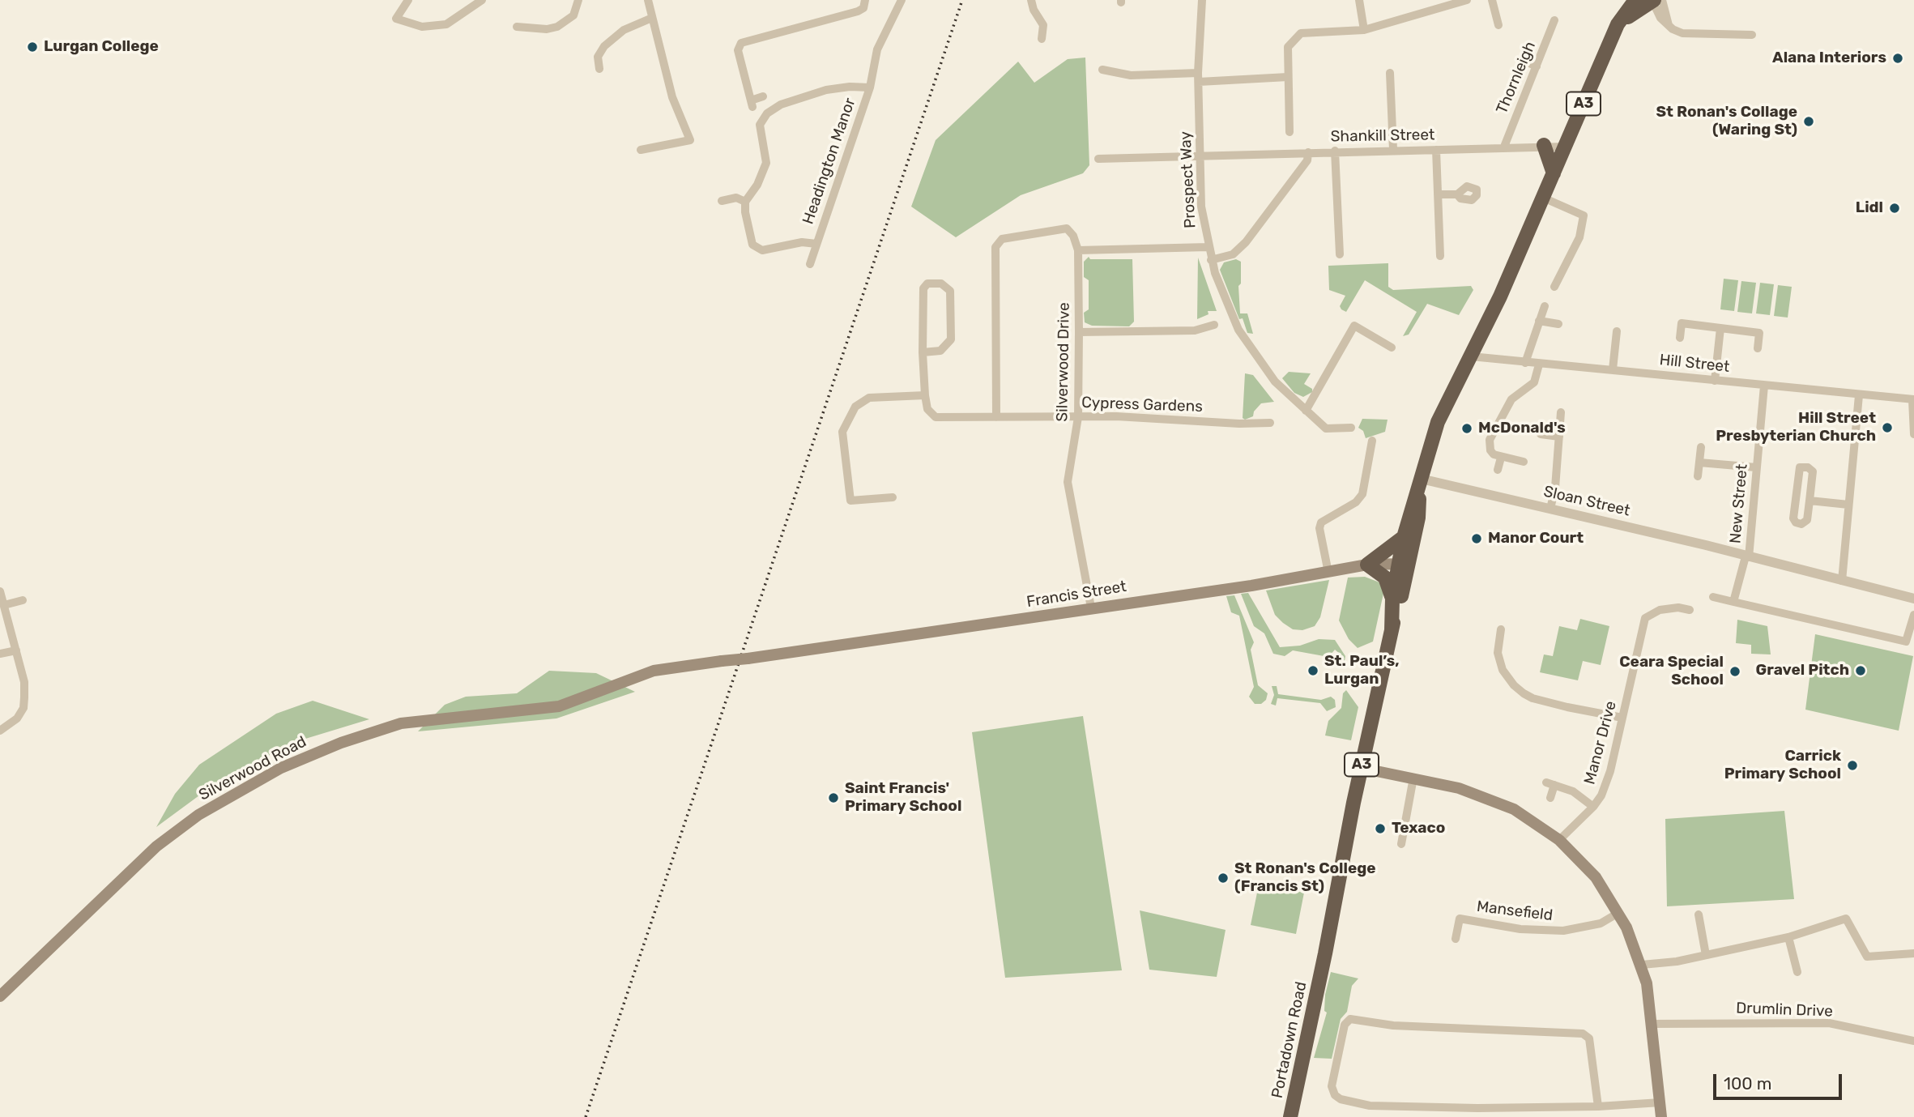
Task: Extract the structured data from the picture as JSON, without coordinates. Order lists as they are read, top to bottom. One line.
{"streets":{"highway":["A3","Portadown Road"],"main road":["Francis Street","Silverwood Road"],"street":["Thornleigh","Shankill Street","Headington Manor","Prospect Way","Silverwood Drive","Hill Street","Cypress Gardens","Sloan Street","New Street","Manor Drive","Mansefield","Drumlin Drive"]},"crossings":[["Thornleigh","Shankill Street"],["A3","Shankill Street"],["A3","Hill Street"],["A3","Sloan Street"],["A3","Francis Street"],["A3","Portadown Road"],["Shankill Street","Prospect Way"],["Silverwood Drive","Cypress Gardens"],["Silverwood Drive","Francis Street"],["Hill Street","New Street"],["Sloan Street","New Street"],["Francis Street","Silverwood Road"]],"places":["Lurgan College","Alana Interiors","St Ronan's Collage (Waring St)","Lidl","Hill Street Presbyterian Church","McDonald's","Manor Court","St. Paul’s, Lurgan","Gravel Pitch","Ceara Special School","Carrick Primary School","Saint Francis' Primary School","Texaco","St Ronan's College (Francis St)"],"scale_bar":"100 m"}
